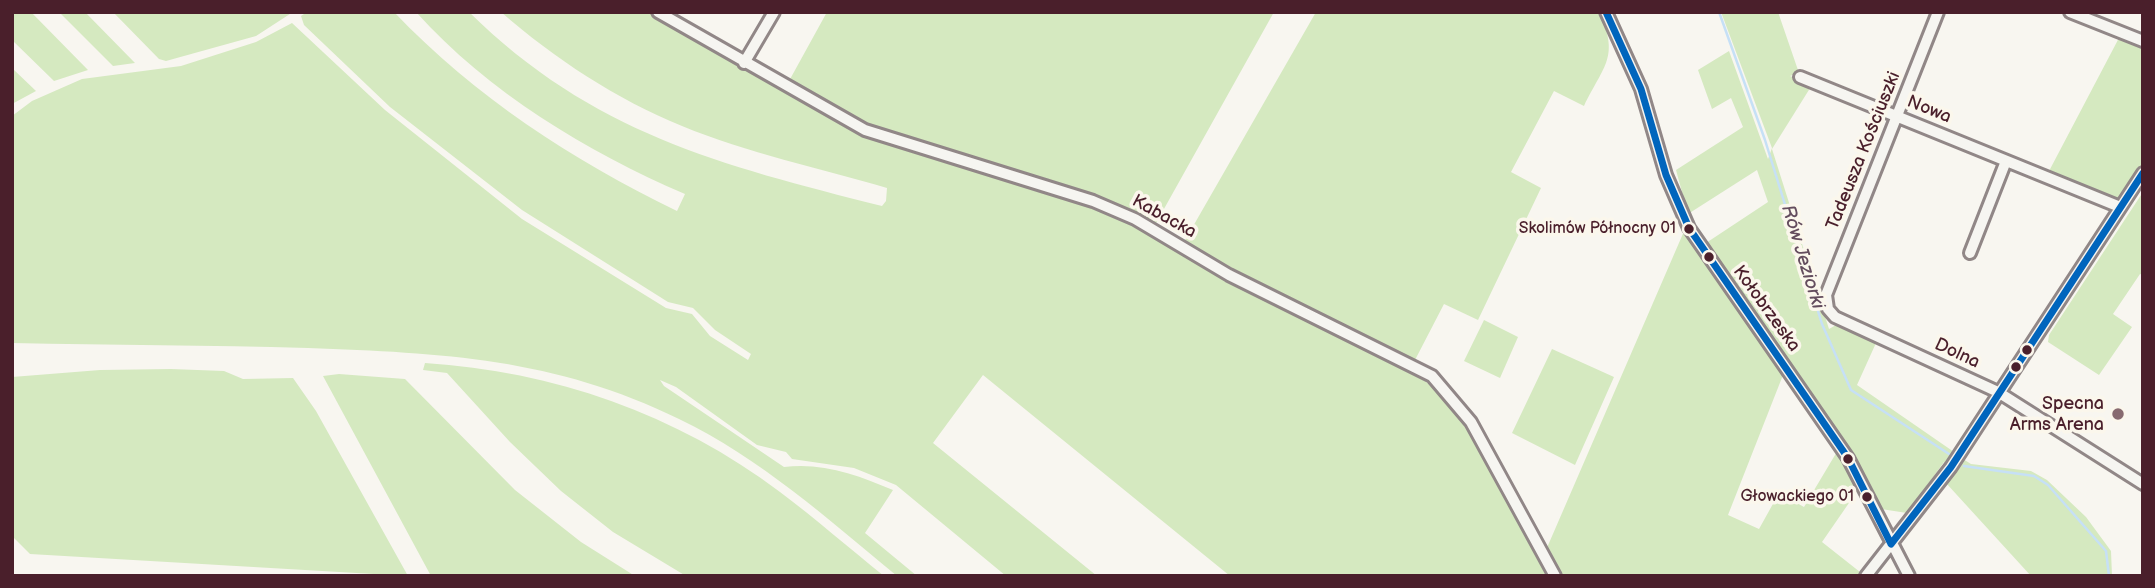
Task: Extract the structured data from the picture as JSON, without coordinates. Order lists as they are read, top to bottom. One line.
{"streets":{"street":["Nowa","Tadeusza Kościuszki","Kabacka","Kołobrzeska","Dolna"]},"crossings":[["Nowa","Tadeusza Kościuszki"],["Tadeusza Kościuszki","Dolna"]],"water":["Rów Jeziorki"],"places":["Skolimów Północny 01","Specna Arms Arena","Głowackiego 01"]}
